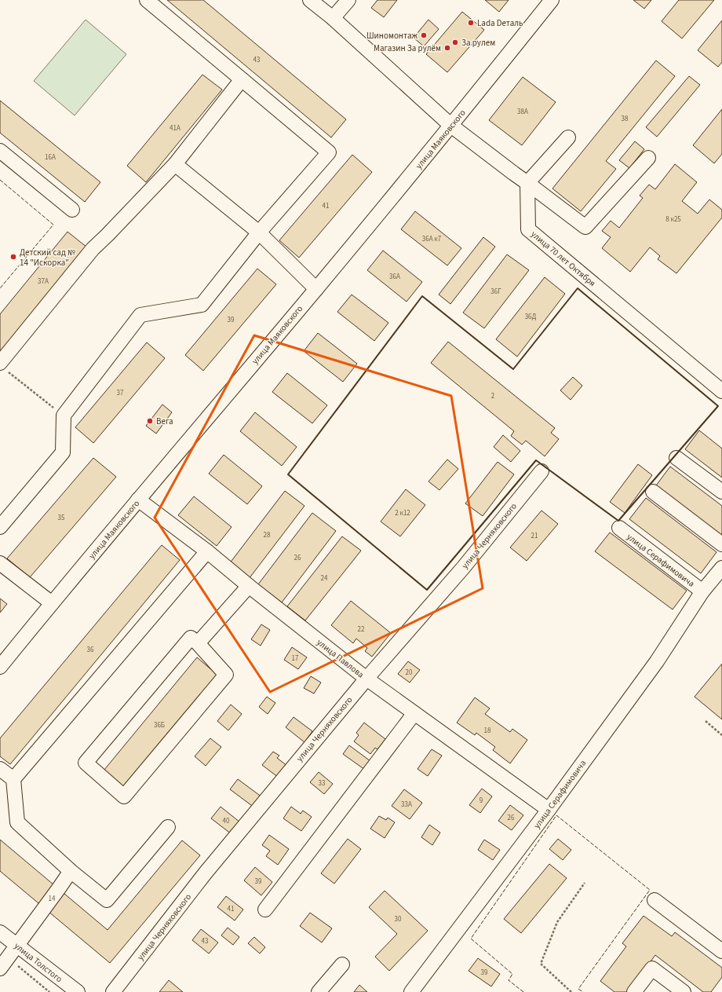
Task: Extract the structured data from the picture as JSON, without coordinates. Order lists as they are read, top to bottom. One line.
{"streets":{"street":["улица Маяковского","улица 70 лет Октября","улица Черняховского","улица Серафимовича","улица Павлова","улица Толстого"]},"crossings":[["улица Маяковского","улица Павлова"],["улица Черняховского","улица Павлова"],["улица Серафимовича","улица Павлова"]],"places":["Lada Dеталь","Шиномонтаж","За рулем","Магазин За рулём","Детский сад № 14 \"Искорка\"","Вега"],"house_numbers":["43","38А","38","41А","16А","41","8 к25","36А к7","36А","37А","36Г","36Д","39","37","2","2 к12","35","28","21","26","24","22","36","17","20","36Б","18","33","9","33А","26","40","39","14","41","30","43","39"]}
